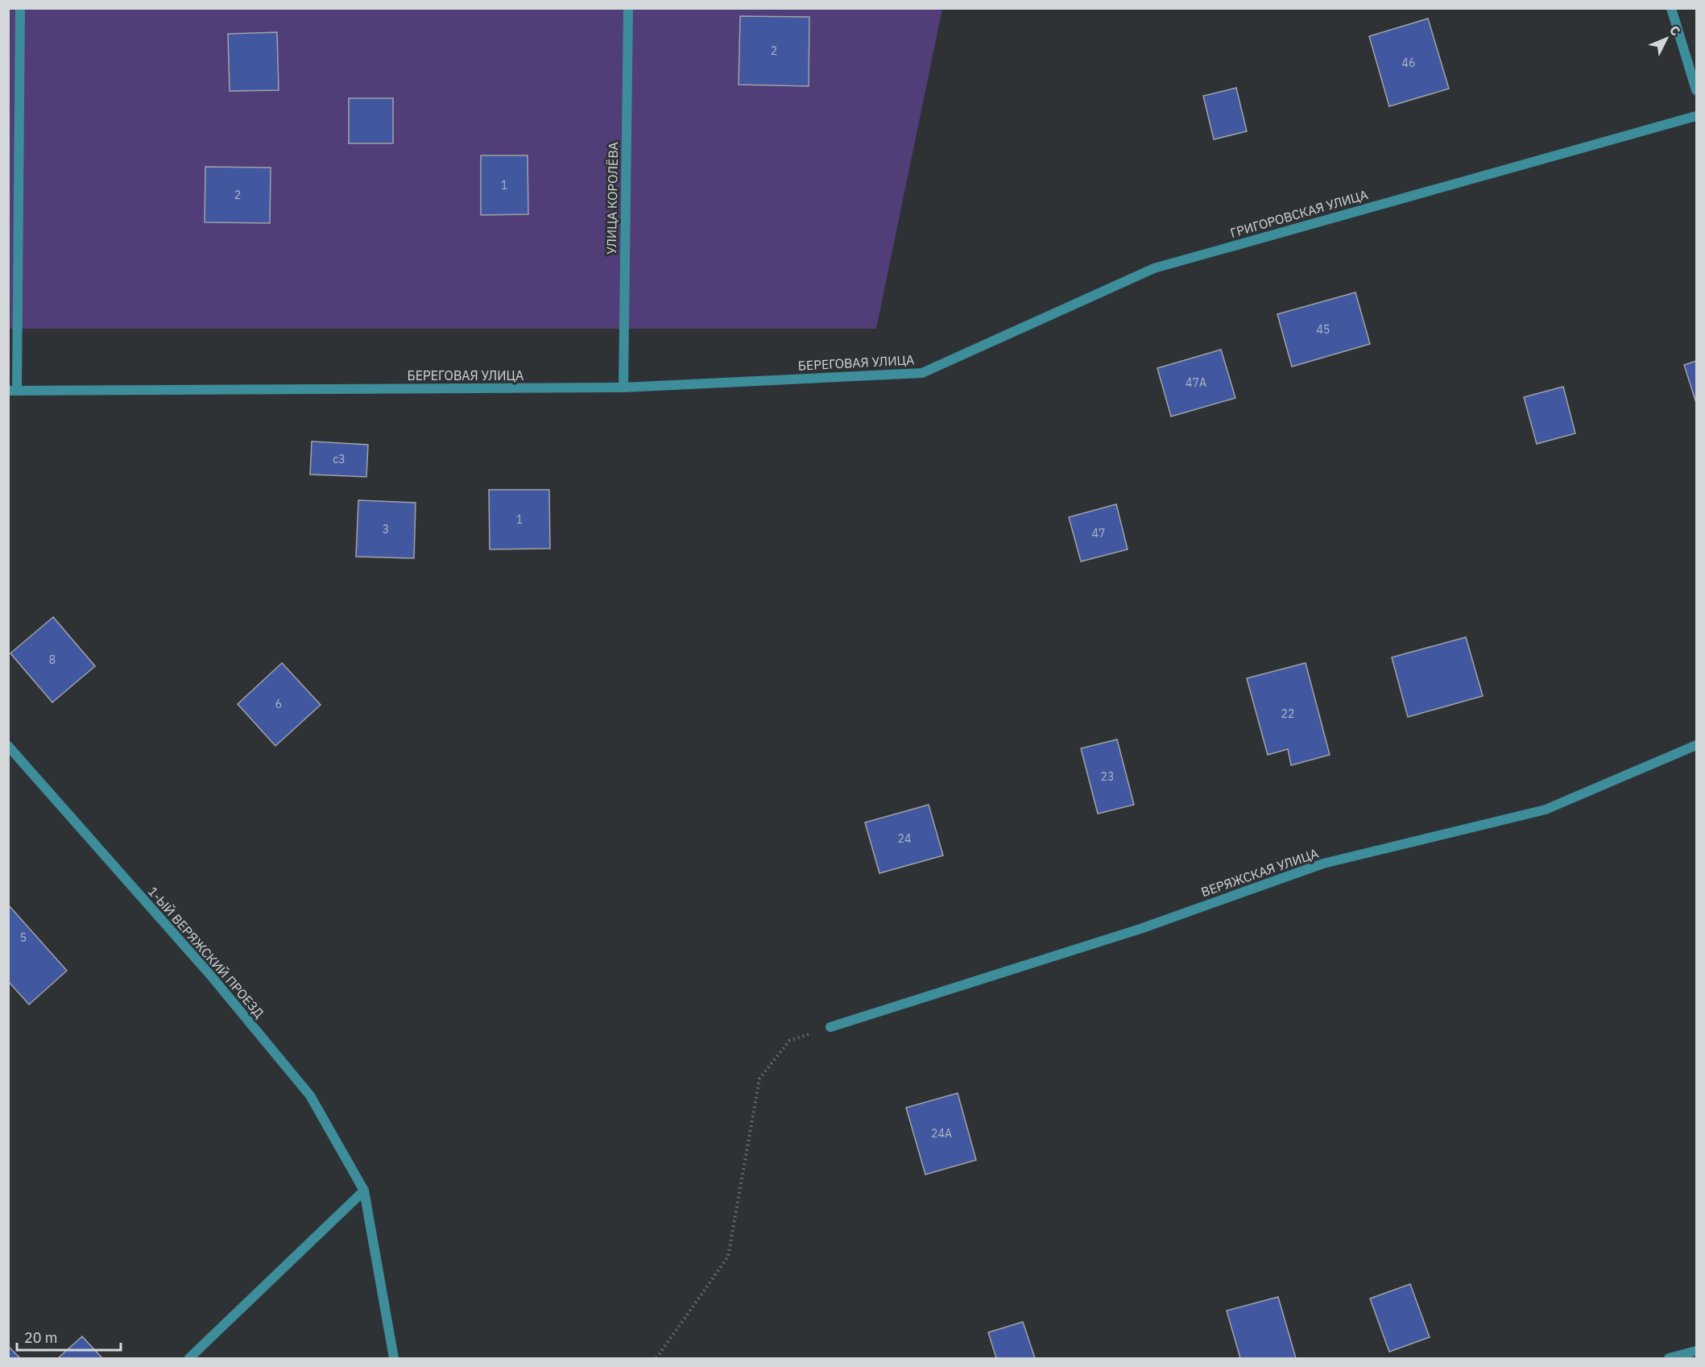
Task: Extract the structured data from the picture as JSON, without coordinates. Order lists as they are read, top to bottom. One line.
{"streets":{"street":["УЛИЦА КОРОЛЁВА","ГРИГОРОВСКАЯ УЛИЦА","БЕРЕГОВАЯ УЛИЦА","ВЕРЯЖСКАЯ УЛИЦА","1-ЫЙ ВЕРЯЖСКИЙ ПРОЕЗД"]},"crossings":[["УЛИЦА КОРОЛЁВА","БЕРЕГОВАЯ УЛИЦА"],["ГРИГОРОВСКАЯ УЛИЦА","БЕРЕГОВАЯ УЛИЦА"]],"house_numbers":["2","46","1","2","45","47А","с3","1","3","47","8","6","22","23","24","5","24А"],"scale_bar":"20 m","north":"top right"}
